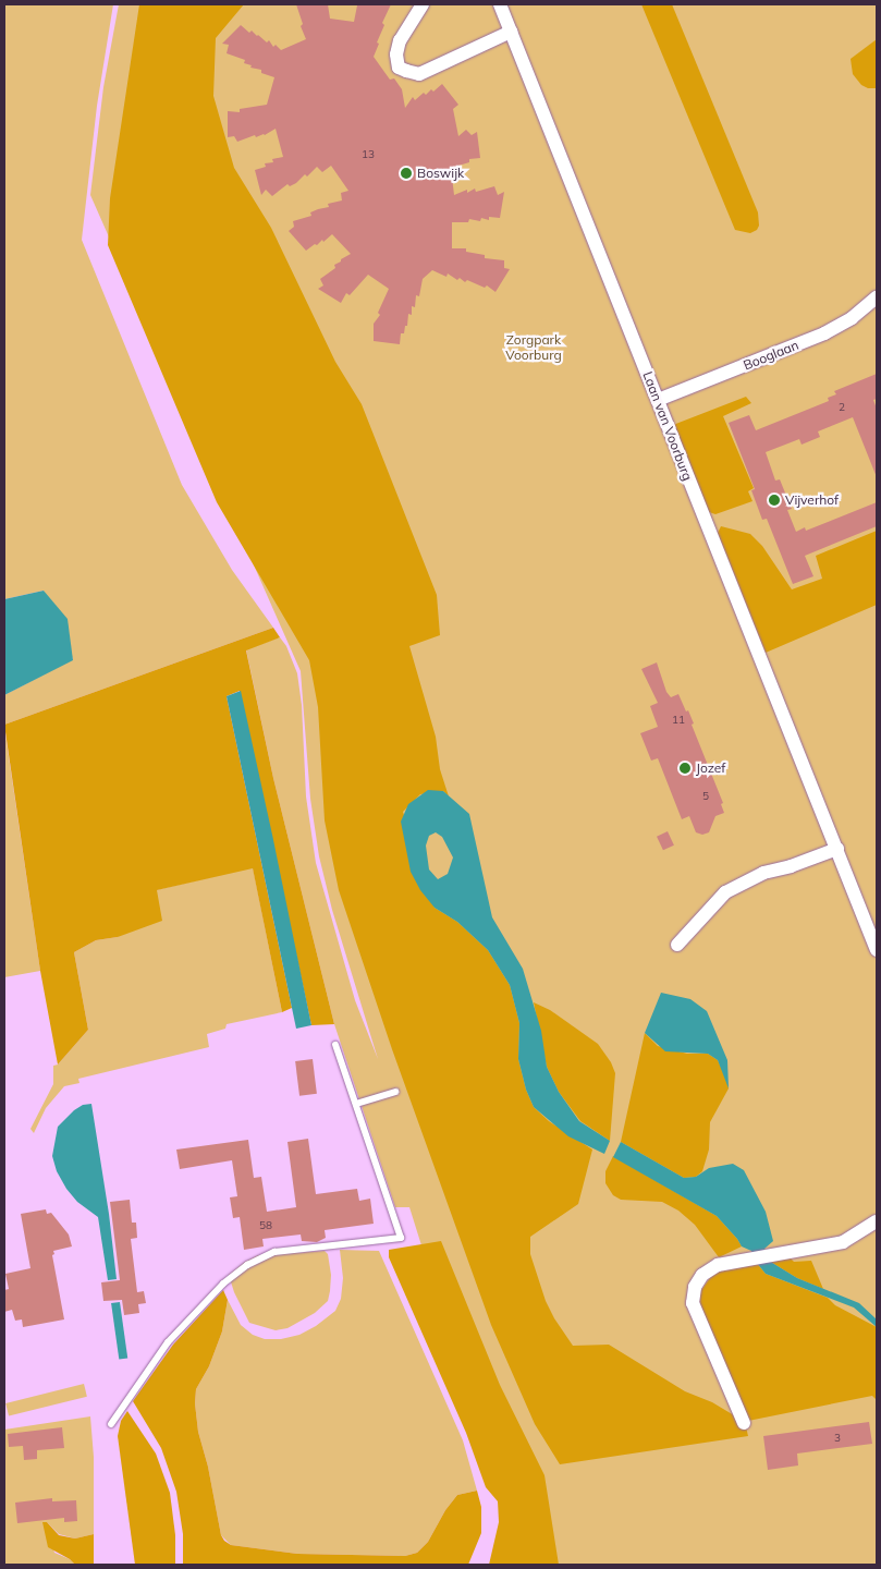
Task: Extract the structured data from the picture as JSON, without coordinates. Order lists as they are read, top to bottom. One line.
{"streets":{"street":["Booglaan","Laan van Voorburg"]},"crossings":[["Booglaan","Laan van Voorburg"]],"parks":["Zorgpark Voorburg"],"places":["Boswijk","Vijverhof","Jozef"],"house_numbers":["13","2","11","5","58","3"]}
